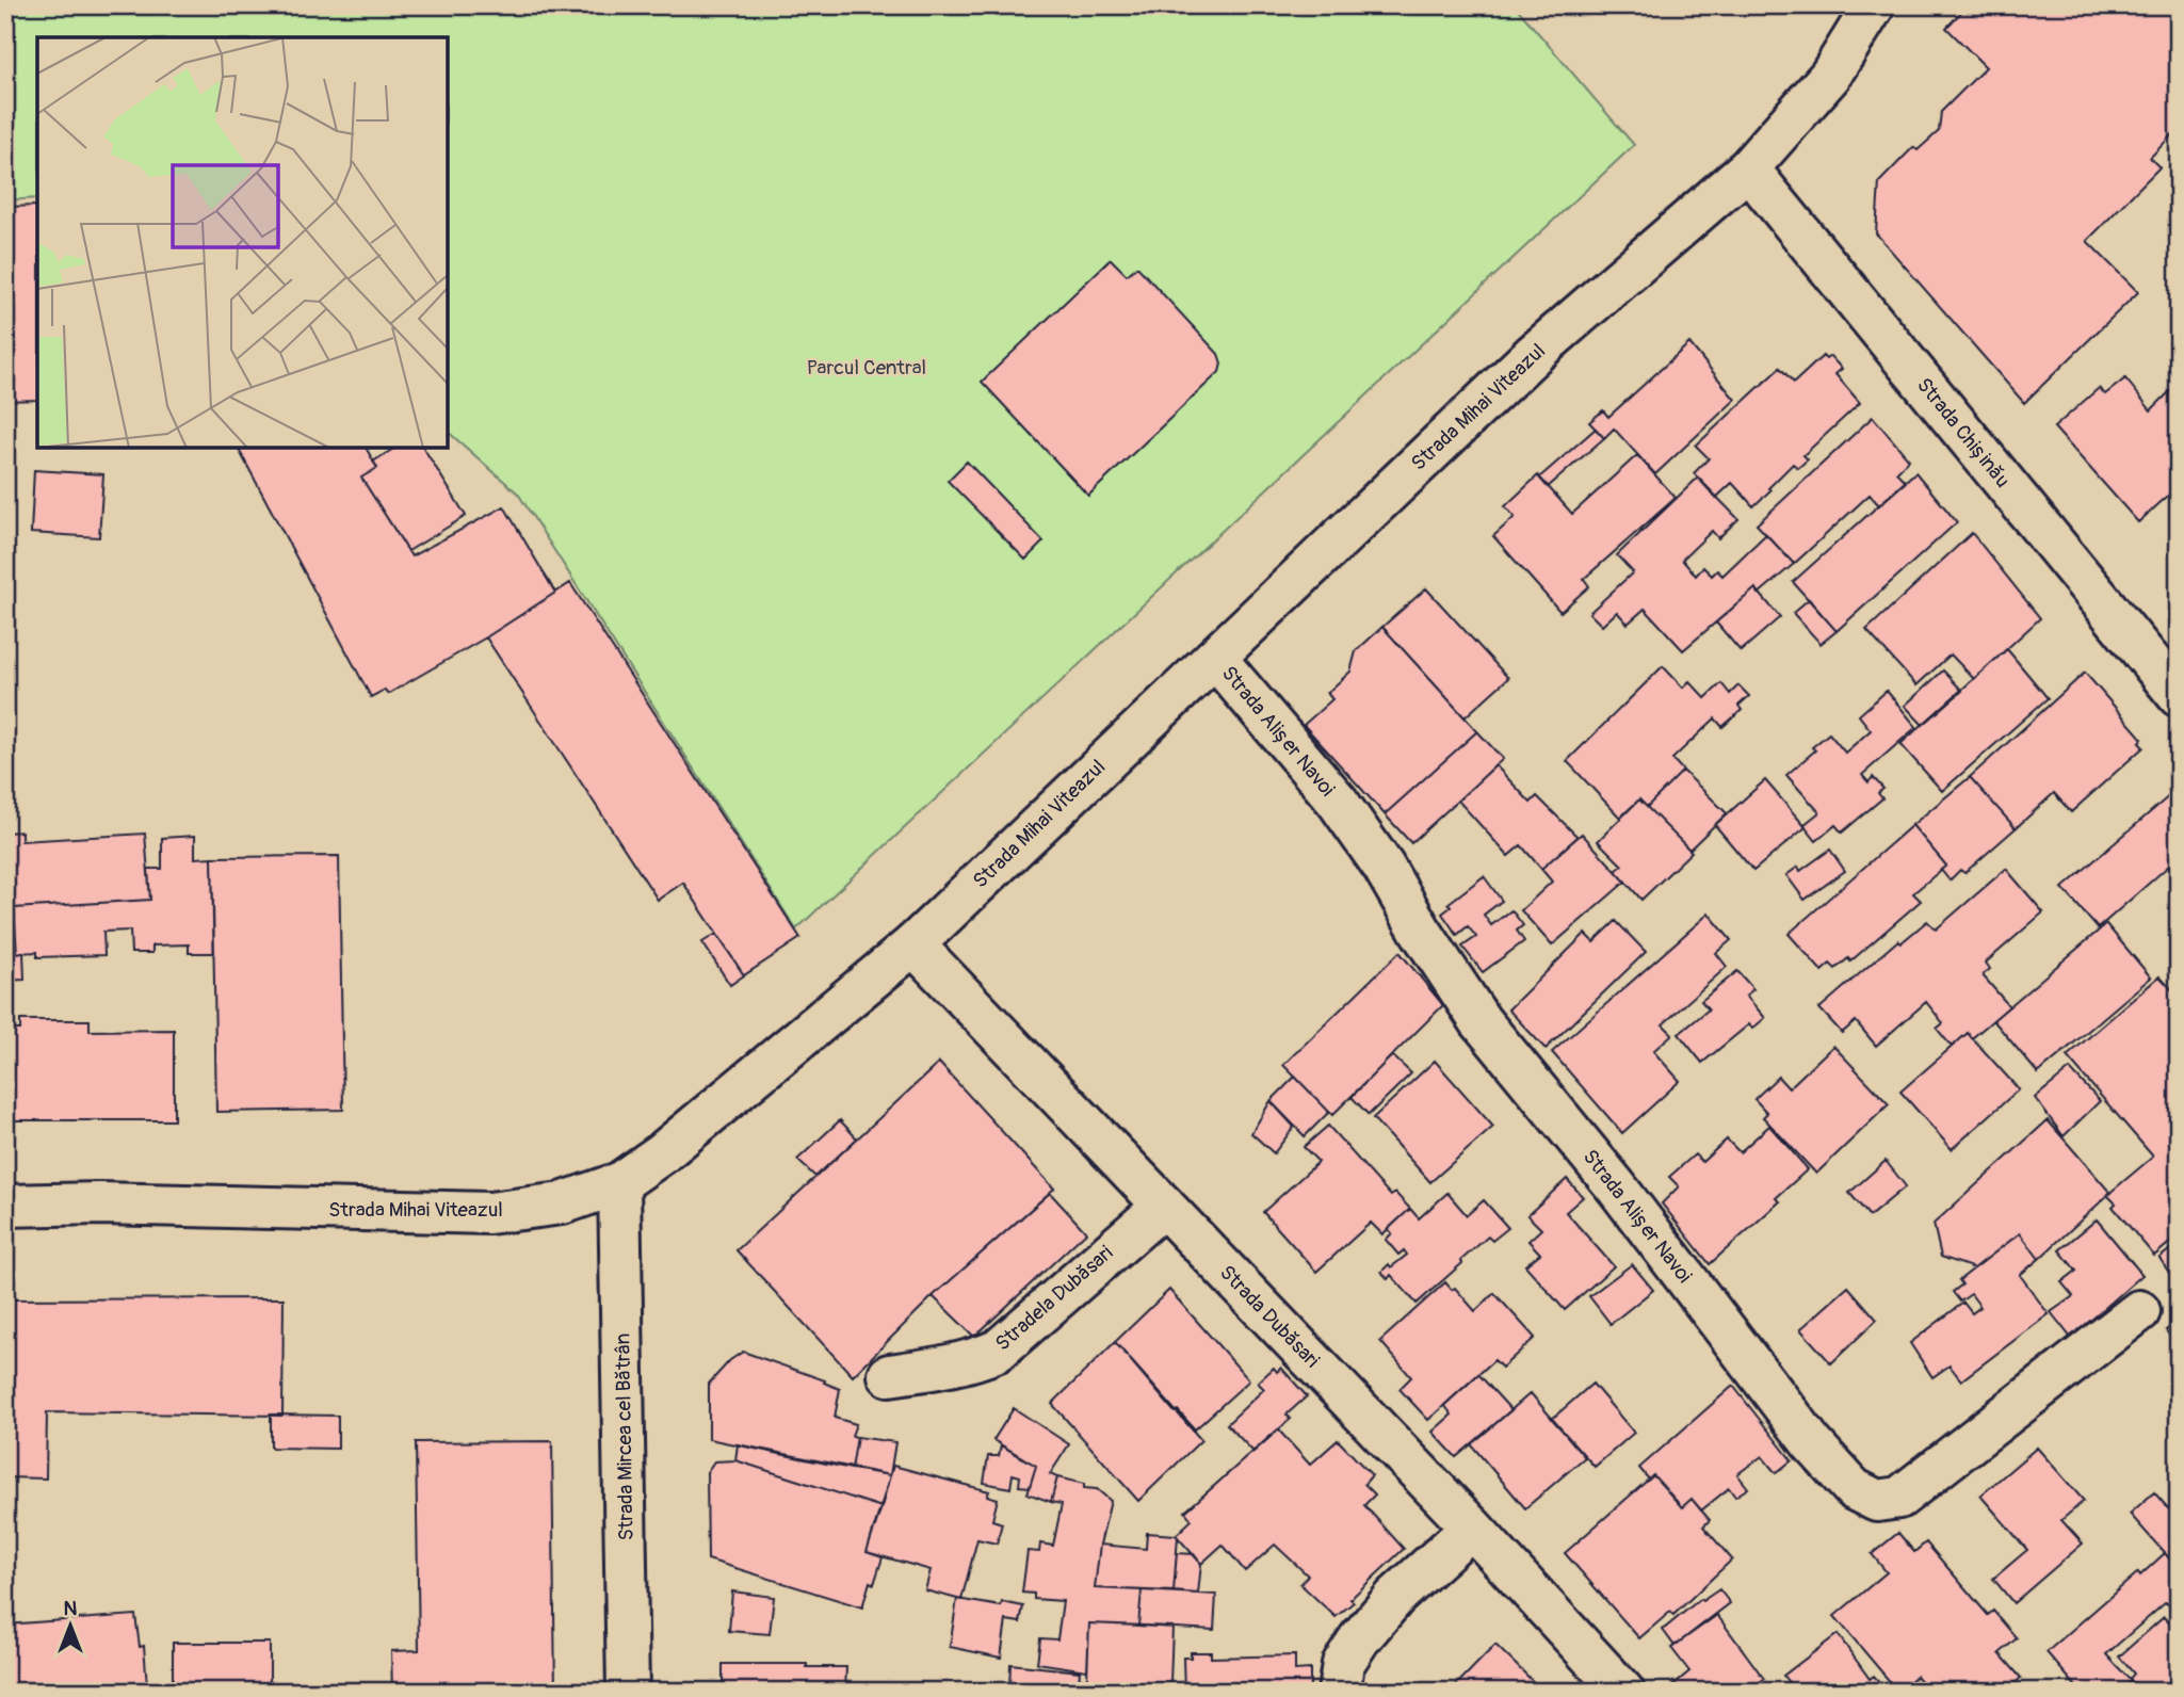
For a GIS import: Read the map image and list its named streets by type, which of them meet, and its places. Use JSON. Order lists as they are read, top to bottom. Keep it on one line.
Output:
{"streets":{"street":["Strada Mihai Viteazul","Strada Chișinău","Strada Alișer Navoi","Stradela Dubăsari","Strada Dubăsari","Strada Mircea cel Bătrân"]},"crossings":[["Strada Mihai Viteazul","Strada Chișinău"],["Strada Mihai Viteazul","Strada Alișer Navoi"],["Strada Mihai Viteazul","Strada Dubăsari"],["Strada Mihai Viteazul","Strada Mircea cel Bătrân"],["Stradela Dubăsari","Strada Dubăsari"]],"parks":["Parcul Central"],"north":"top"}
